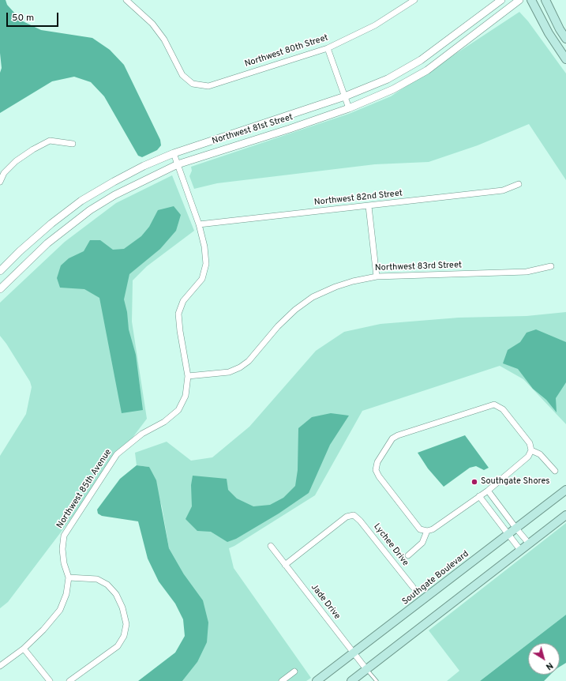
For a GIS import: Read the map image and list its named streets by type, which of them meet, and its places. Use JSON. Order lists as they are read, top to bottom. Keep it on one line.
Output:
{"streets":{"main road":["Southgate Boulevard"],"street":["Northwest 80th Street","Northwest 81st Street","Northwest 82nd Street","Northwest 83rd Street","Northwest 85th Avenue","Lychee Drive","Jade Drive"]},"crossings":[["Northwest 81st Street","Northwest 85th Avenue"],["Northwest 82nd Street","Northwest 85th Avenue"],["Northwest 83rd Street","Northwest 85th Avenue"],["Lychee Drive","Jade Drive"],["Southgate Boulevard","Jade Drive"]],"places":["Southgate Shores"],"scale_bar":"50 m","north":"bottom right"}
